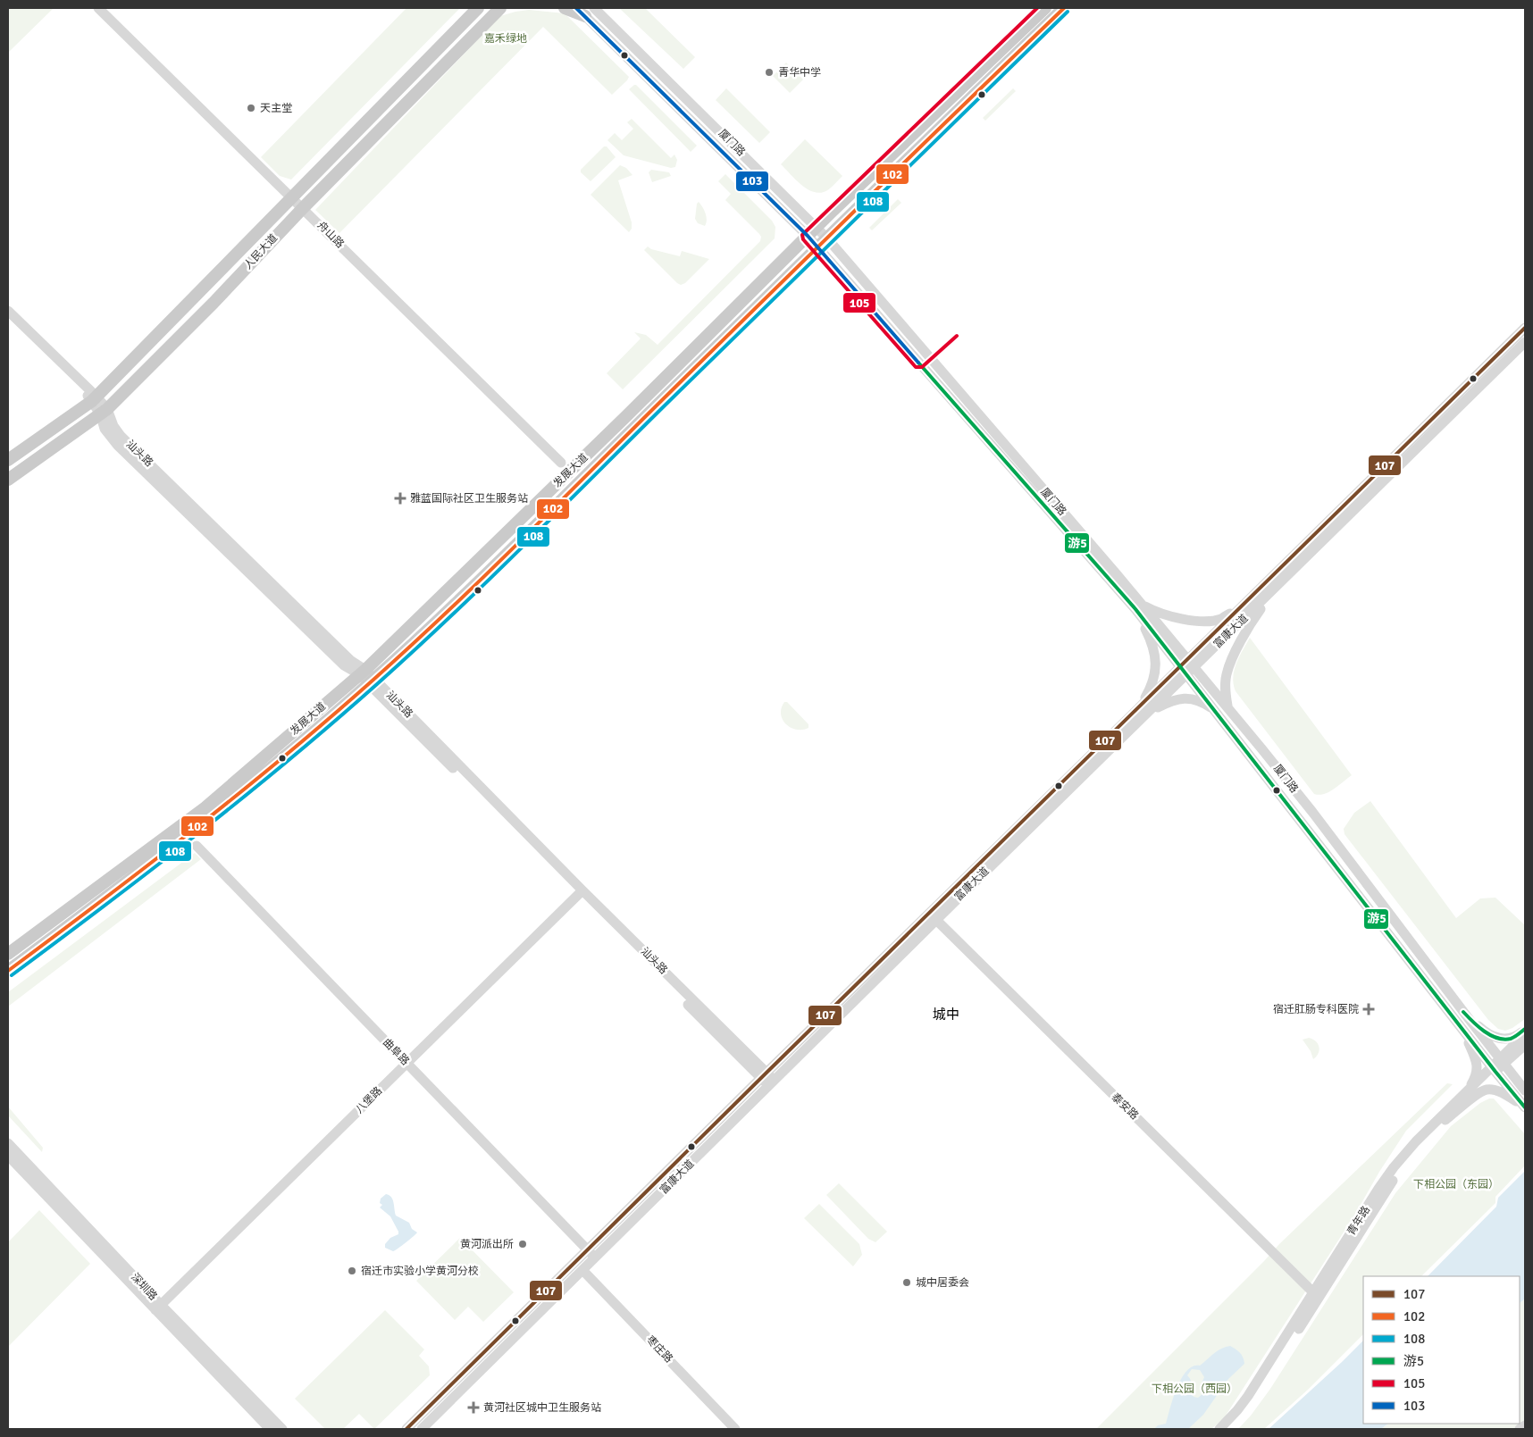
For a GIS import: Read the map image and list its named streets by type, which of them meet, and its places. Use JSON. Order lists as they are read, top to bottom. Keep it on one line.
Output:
{"streets":{"main road":["人民大道","发展大道"],"street":["厦门路","舟山路","汕头路","富康大道","曲阜路","八堡路","泰安路","青年路","深圳路","枣庄路"]},"crossings":[["厦门路","发展大道"],["厦门路","富康大道"],["厦门路","青年路"],["舟山路","人民大道"],["人民大道","汕头路"],["汕头路","发展大道"],["汕头路","富康大道"],["汕头路","八堡路"],["富康大道","曲阜路"],["富康大道","泰安路"],["富康大道","枣庄路"],["曲阜路","八堡路"],["八堡路","深圳路"],["泰安路","青年路"]],"districts":["城中"],"parks":["嘉禾绿地","下相公园（东园）","下相公园（西园）"],"places":{"other":["青华中学","天主堂","黄河派出所","宿迁市实验小学黄河分校","城中居委会"],"health":["雅蓝国际社区卫生服务站","宿迁肛肠专科医院","黄河社区城中卫生服务站"]},"lines":["transit line 102","transit line 105","transit line 103","transit line 108","transit line 107","transit line 游5"],"legend":["107","102","108","游5","105","103"]}
